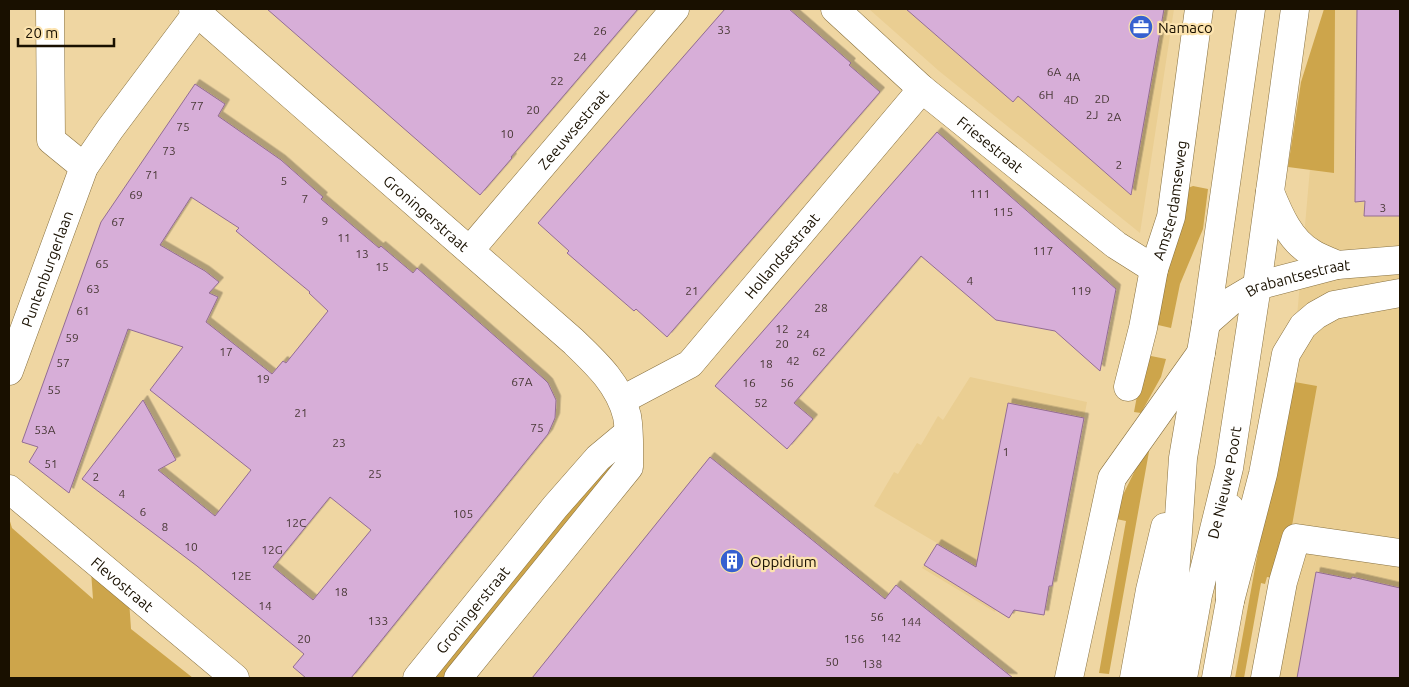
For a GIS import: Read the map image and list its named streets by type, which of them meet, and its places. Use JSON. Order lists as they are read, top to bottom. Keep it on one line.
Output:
{"streets":{"street":["Zeeuwsestraat","Friesestraat","Amsterdamseweg","Groningerstraat","Hollandsestraat","Puntenburgerlaan","Brabantsestraat","De Nieuwe Poort","Flevostraat"]},"crossings":[["Zeeuwsestraat","Groningerstraat"],["Friesestraat","Amsterdamseweg"],["Friesestraat","Hollandsestraat"],["Groningerstraat","Hollandsestraat"],["Groningerstraat","Puntenburgerlaan"],["Brabantsestraat","De Nieuwe Poort"]],"places":{"office":["Namaco"],"building":["Oppidium"]},"house_numbers":["33","26","24","6A","4A","22","6H","2D","4D","77","20","2J","2A","75","10","73","2","71","5","111","69","7","3","115","9","67","11","117","13","65","15","4","63","21","119","28","61","12","24","59","20","17","62","42","57","18","19","67A","16","56","55","52","21","75","53A","23","1","51","25","2","4","6","105","12C","8","10","12G","12E","18","14","56","133","144","142","20","156","50","138"],"scale_bar":"20 m"}
